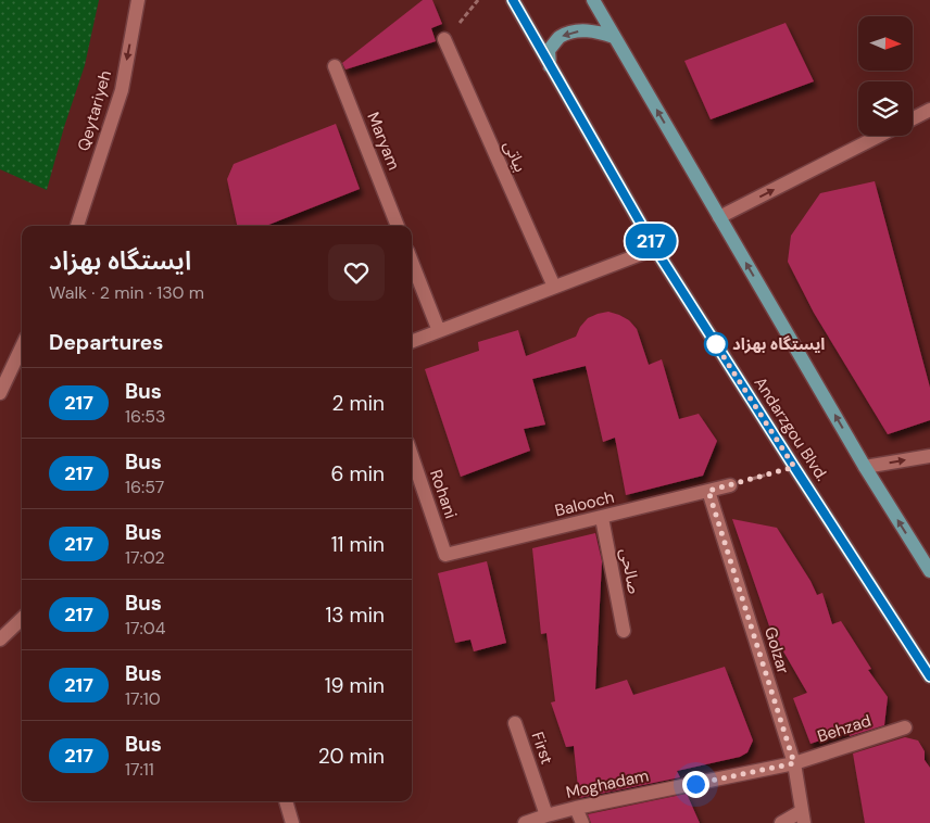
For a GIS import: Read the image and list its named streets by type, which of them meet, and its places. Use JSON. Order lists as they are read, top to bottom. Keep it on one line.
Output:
{"streets":{"main road":["Andarzgou Blvd."],"street":["Qeytariyeh","Maryam","بیاتی","Rohani","Balooch","صالحی","Golzar","‌Behzad","First","Moghadam"]},"crossings":[["Rohani","Balooch"],["Balooch","صالحی"],["Balooch","Golzar"],["Golzar","‌Behzad"],["Golzar","Moghadam"],["‌Behzad","Moghadam"],["First","Moghadam"]],"one_way":["Qeytariyeh"],"places":["ایستگاه بهزاد"],"lines":["bus line 217"],"north":"right","page":{"on_map":"217","heading":[["ایستگاه بهزاد","Walk · 2 min · 130 m"],"Departures"],"list":[{"mark":"217","name":"Bus","note":"16:53","value":"2 min"},{"mark":"217","name":"Bus","note":"16:57","value":"6 min"},{"mark":"217","name":"Bus","note":"17:02","value":"11 min"},{"mark":"217","name":"Bus","note":"17:04","value":"13 min"},{"mark":"217","name":"Bus","note":"17:10","value":"19 min"},{"mark":"217","name":"Bus","note":"17:11","value":"20 min"}]}}
